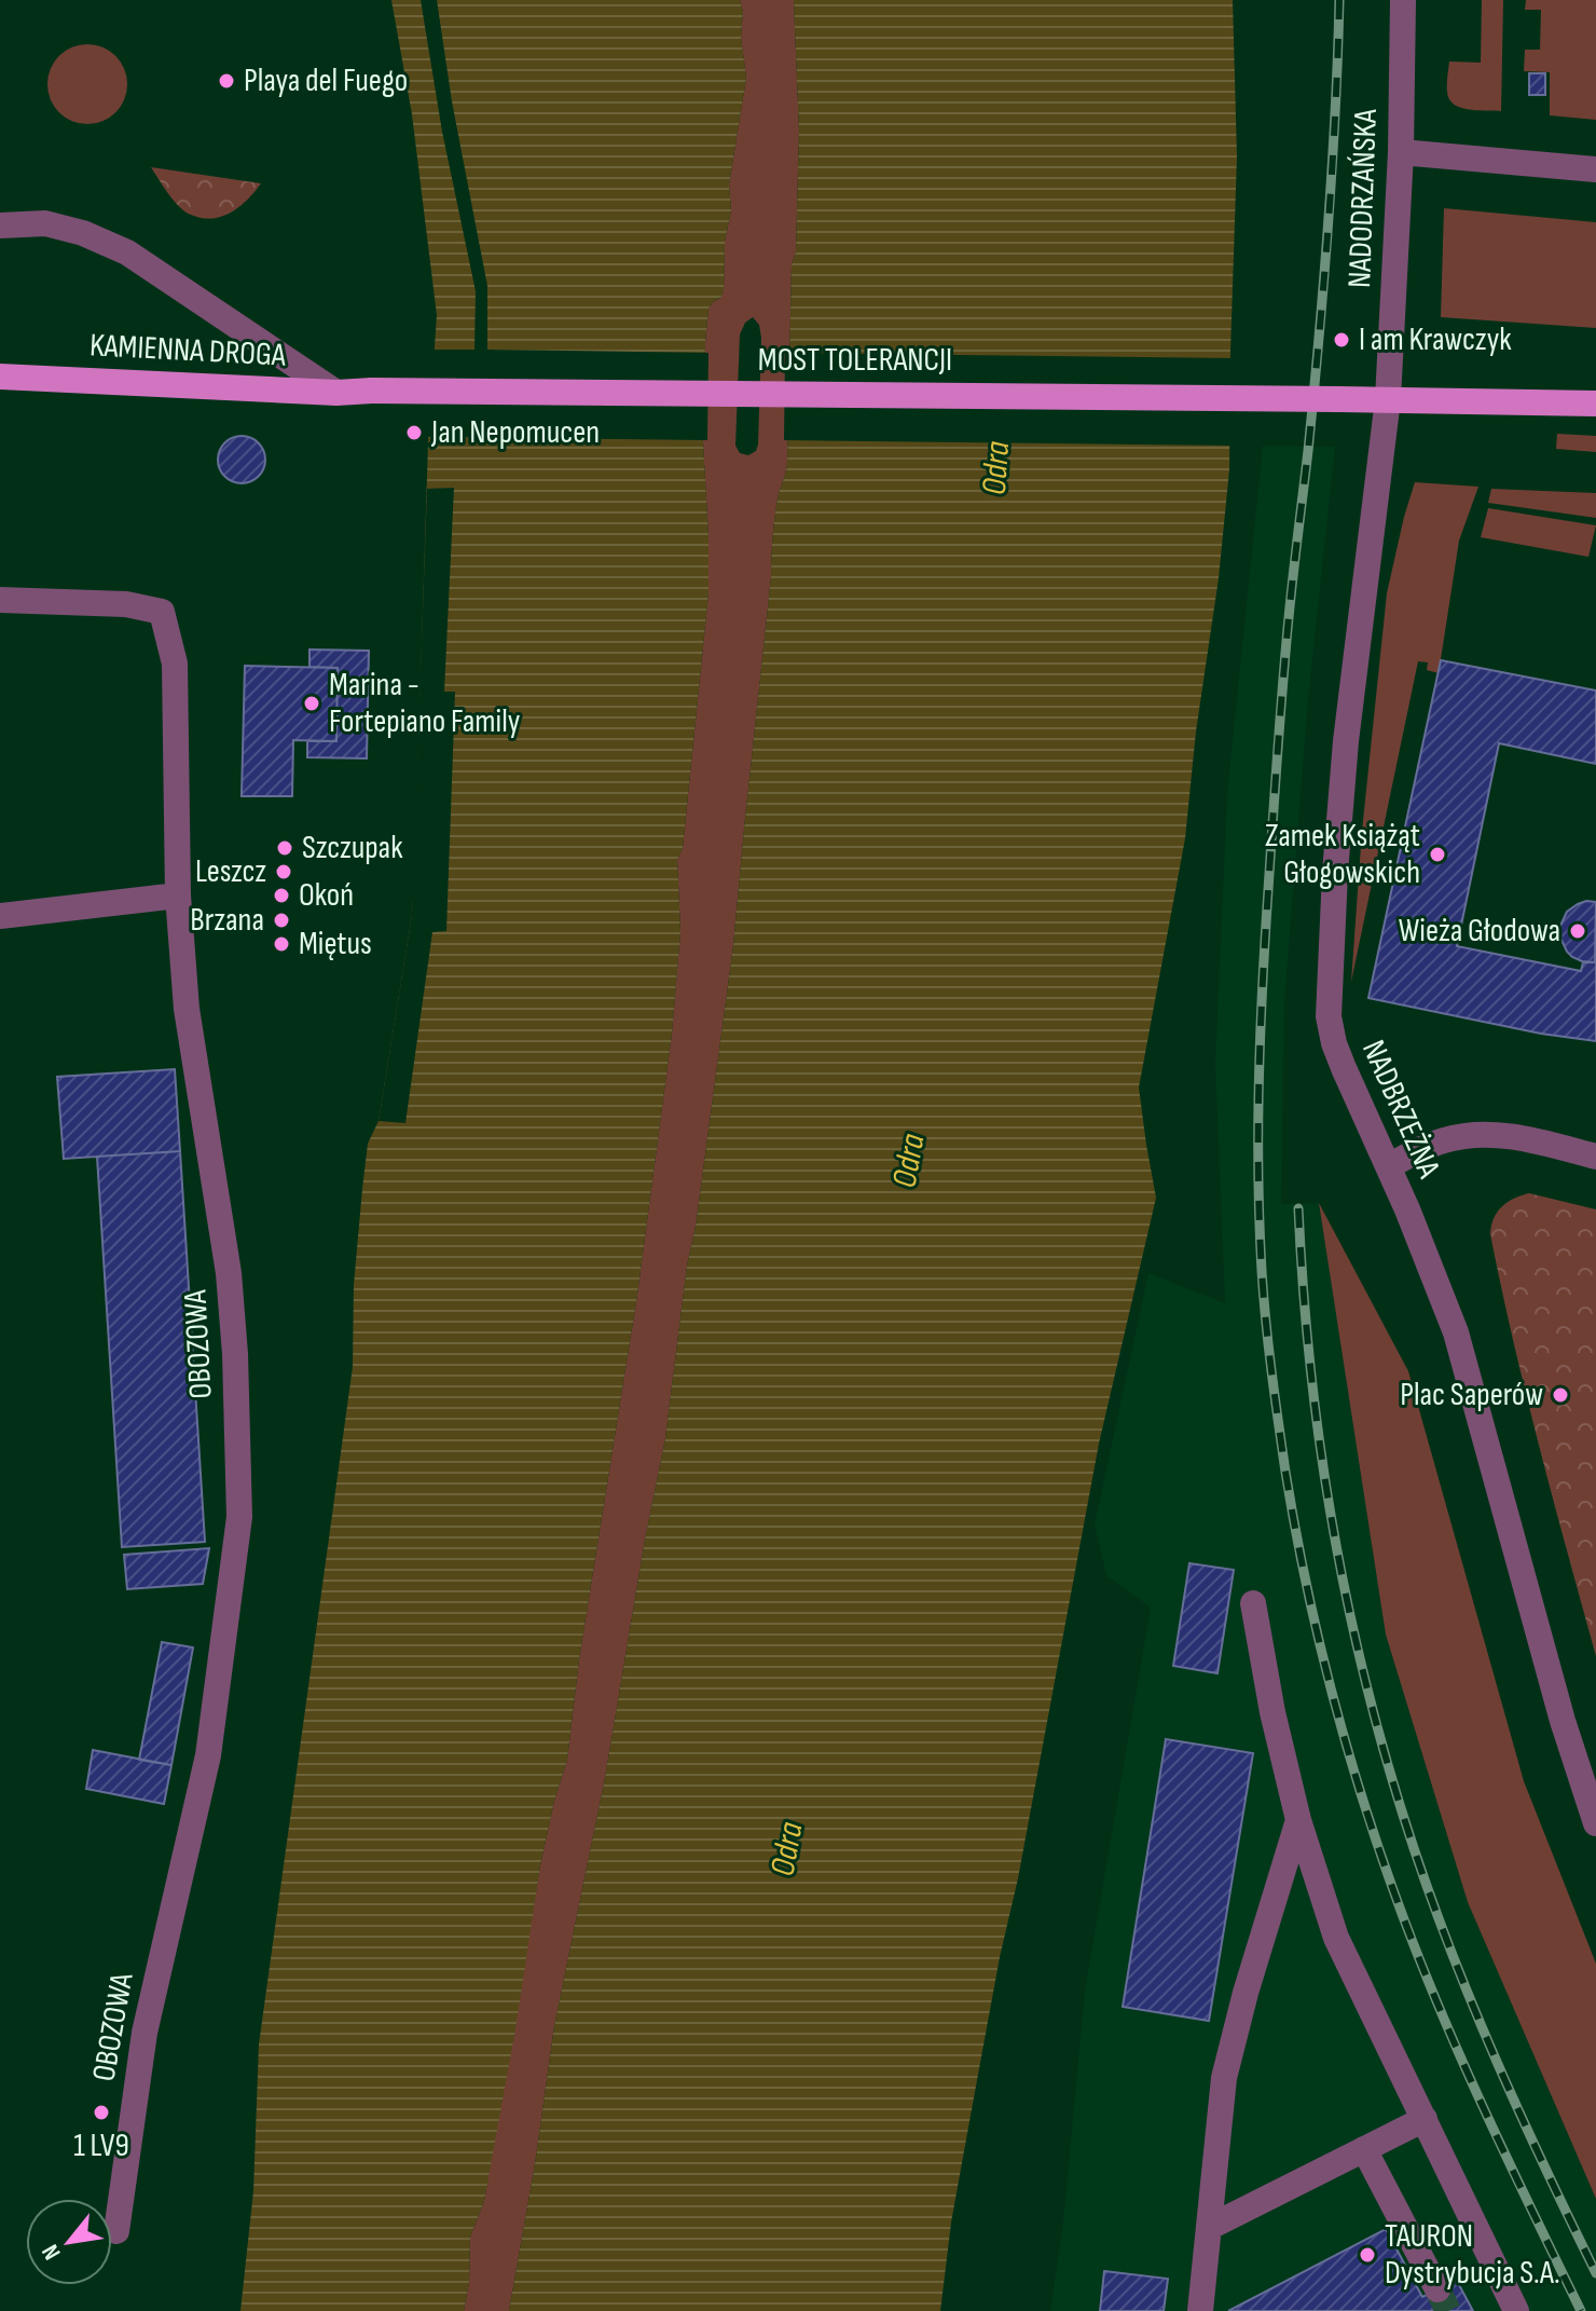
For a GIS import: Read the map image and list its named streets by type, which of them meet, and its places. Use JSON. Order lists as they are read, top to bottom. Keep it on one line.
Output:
{"streets":{"main road":["KAMIENNA DROGA","MOST TOLERANCJI"],"street":["NADODRZAŃSKA","NADBRZEŻNA","OBOZOWA"]},"crossings":[["NADODRZAŃSKA","MOST TOLERANCJI"],["NADODRZAŃSKA","NADBRZEŻNA"],["KAMIENNA DROGA","MOST TOLERANCJI"],["MOST TOLERANCJI","NADBRZEŻNA"]],"water":["Odra"],"places":["Playa del Fuego","I am Krawczyk","Jan Nepomucen","Marina - Fortepiano Family","Szczupak","Zamek Książąt Głogowskich","Leszcz","Okoń","Brzana","Wieża Głodowa","Miętus","Plac Saperów","1 LV9","TAURON Dystrybucja S.A."],"north":"bottom left"}
